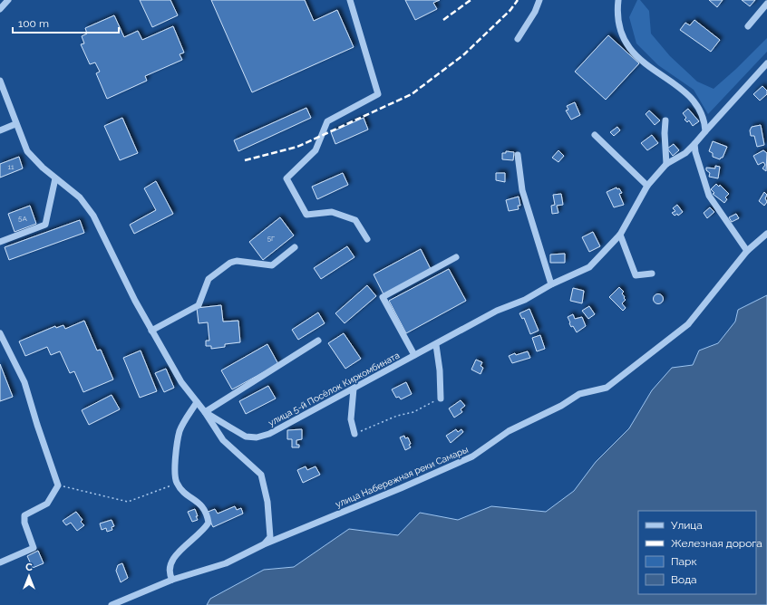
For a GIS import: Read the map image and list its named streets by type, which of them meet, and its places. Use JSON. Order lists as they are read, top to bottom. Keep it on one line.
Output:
{"streets":{"street":["улица 5-й Посёлок Киркомбината","улица Набережная реки Самары"]},"house_numbers":["11","5А","5Г"],"legend":["Улица","Железная дорога","Парк","Вода"],"scale_bar":"100 m","north":"top"}
